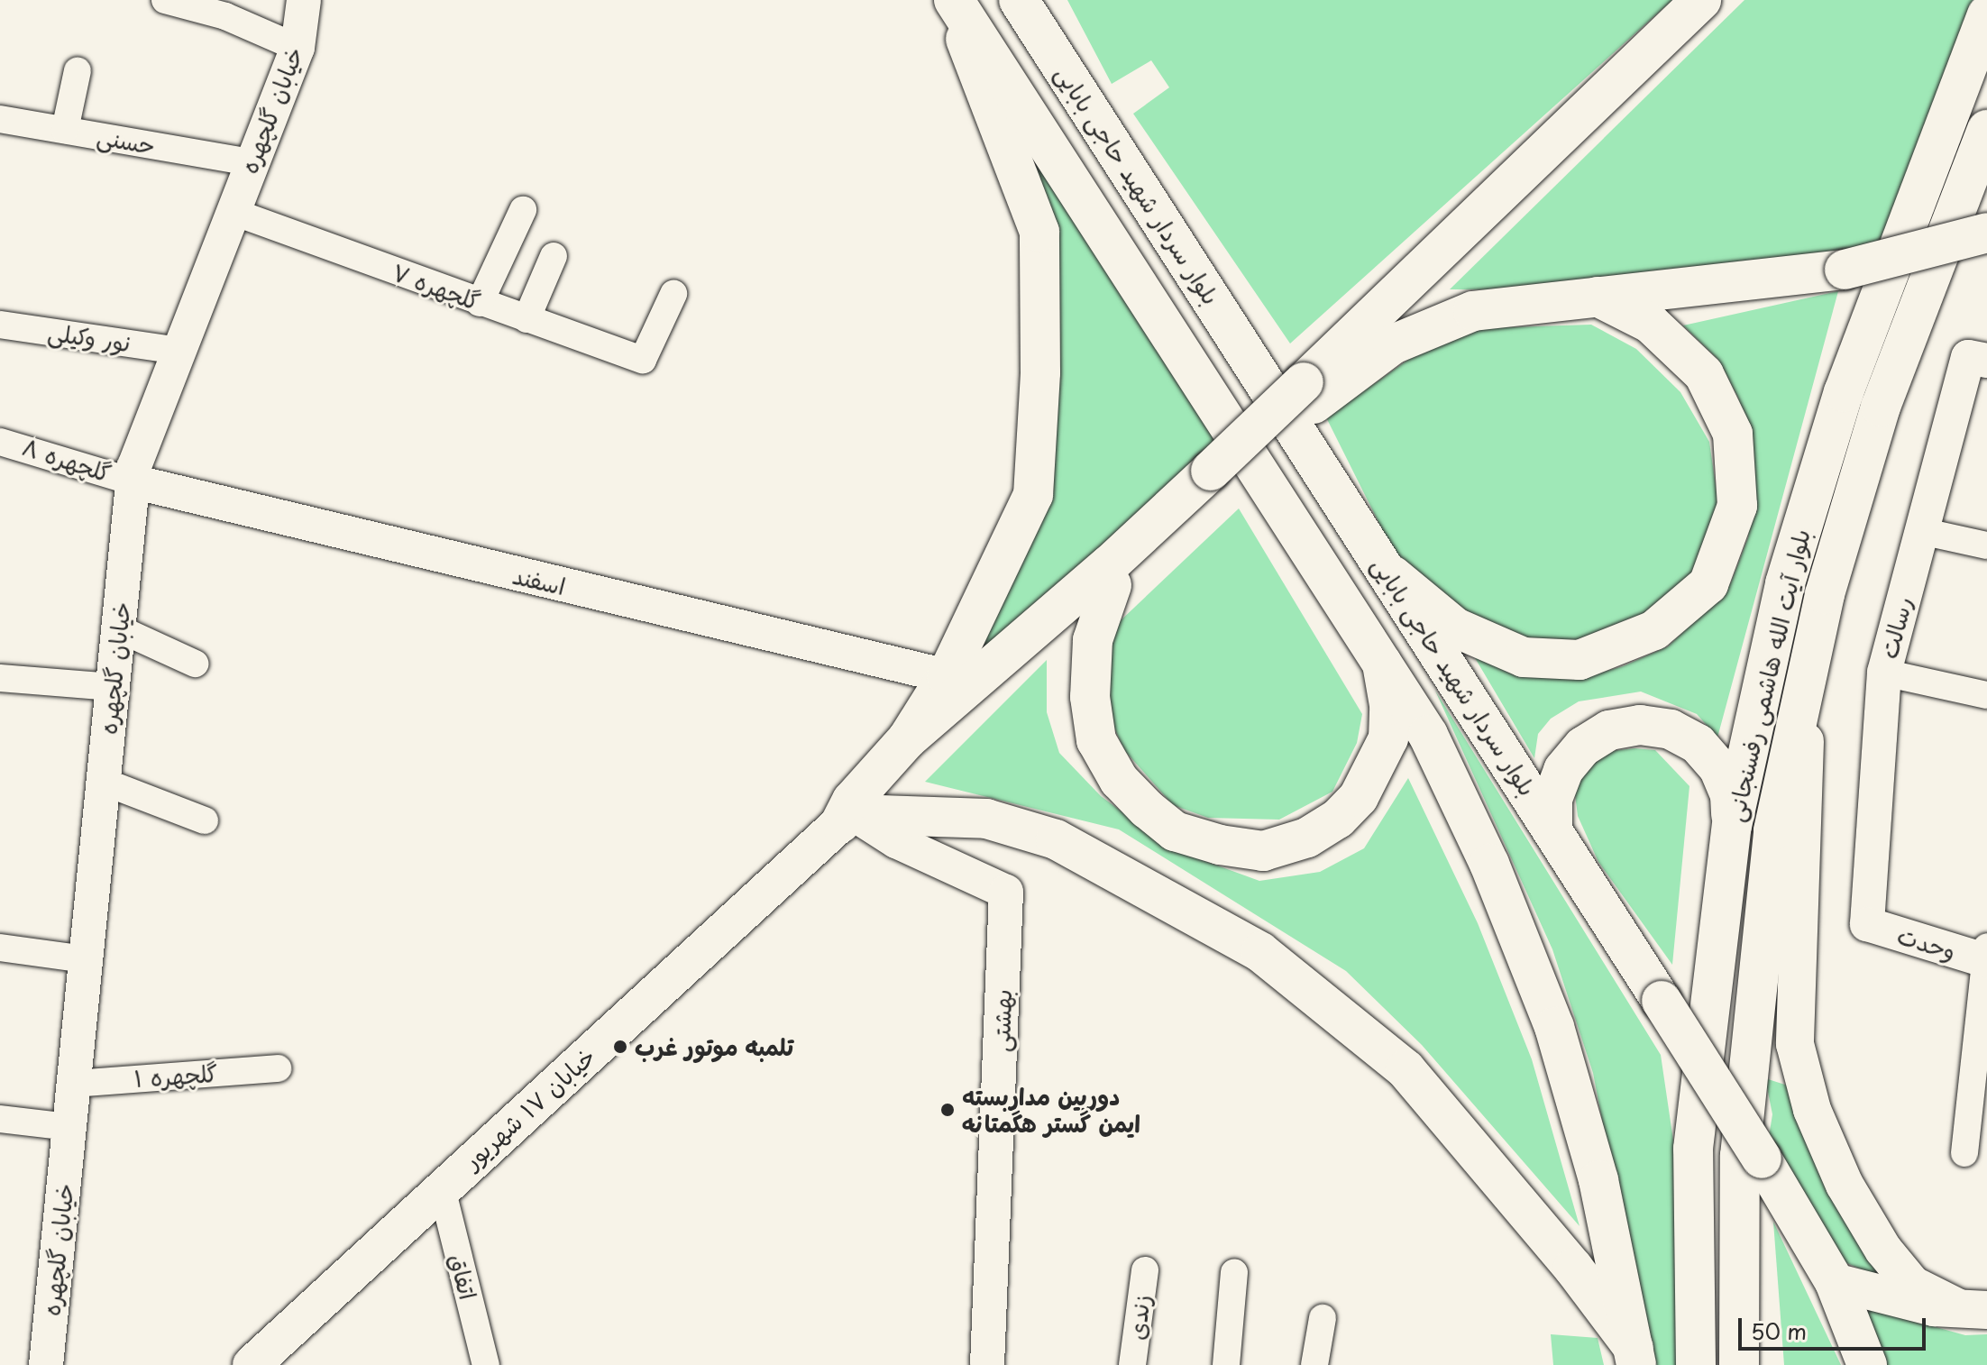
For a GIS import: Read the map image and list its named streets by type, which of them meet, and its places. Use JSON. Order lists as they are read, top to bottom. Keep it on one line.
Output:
{"streets":{"main road":["بلوار سردار شهید حاجی بابایی","بلوار آیت الله هاشمی رفسنجانی","خیابان ۱۷ شهریور"],"street":["خیابان گلچهره","حسنی","گلچهره ۷","نور وکیلی","گلچهره ۸","اسفند","رسالت","وحدت","بهشتی","گلچهره ۱","اتفاق","زندی"]},"crossings":[["خیابان گلچهره","حسنی"],["خیابان گلچهره","گلچهره ۷"],["خیابان گلچهره","نور وکیلی"],["خیابان گلچهره","گلچهره ۸"],["خیابان گلچهره","اسفند"],["خیابان گلچهره","گلچهره ۱"],["گلچهره ۸","اسفند"],["رسالت","وحدت"],["بهشتی","خیابان ۱۷ شهریور"],["خیابان ۱۷ شهریور","اتفاق"]],"places":["تلمبه موتور غرب","دوربین مداربسته ایمن گستر هگمتانه"],"scale_bar":"50 m"}
